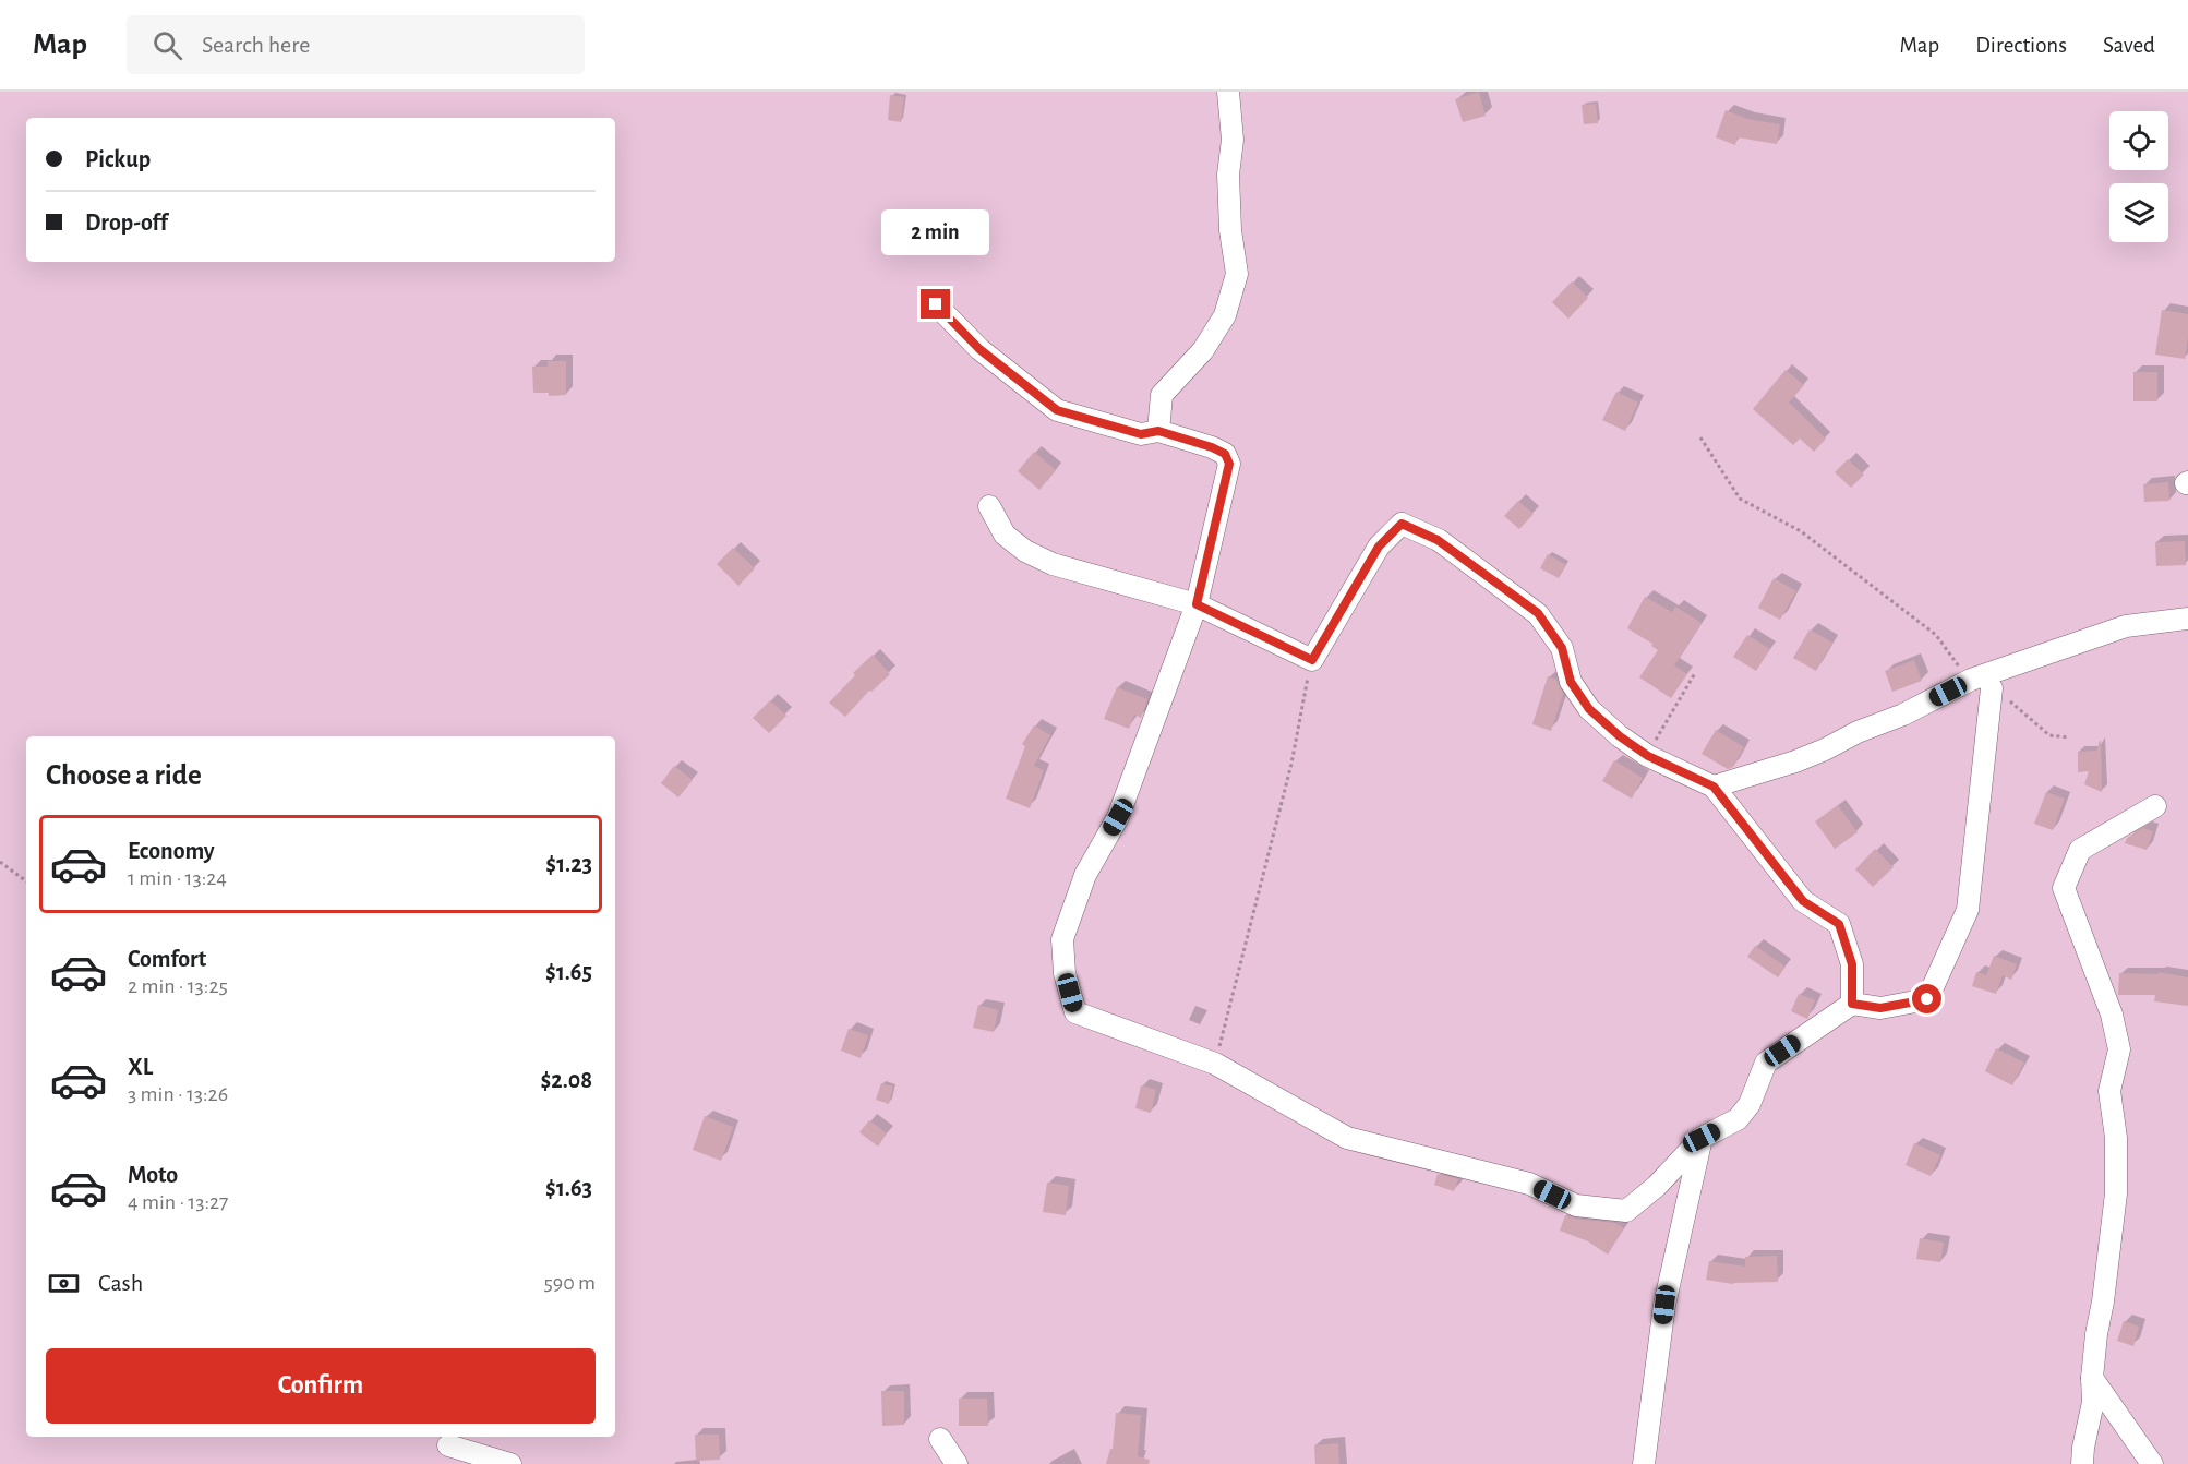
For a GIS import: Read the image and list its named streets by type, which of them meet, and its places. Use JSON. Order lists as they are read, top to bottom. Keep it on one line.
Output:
{"page":{"header":"Map","search":"Search here","nav":["Map","Directions","Saved"],"banner":["Pickup","Drop-off"],"bubble":"2 min","heading":"Choose a ride","list":[{"name":"Economy","note":"1 min · 13:24","value":"$1.23"},{"name":"Comfort","note":"2 min · 13:25","value":"$1.65"},{"name":"XL","note":"3 min · 13:26","value":"$2.08"},{"name":"Moto","note":"4 min · 13:27","value":"$1.63"}],"pay":["Cash","590 m"],"buttons":"Confirm"}}
